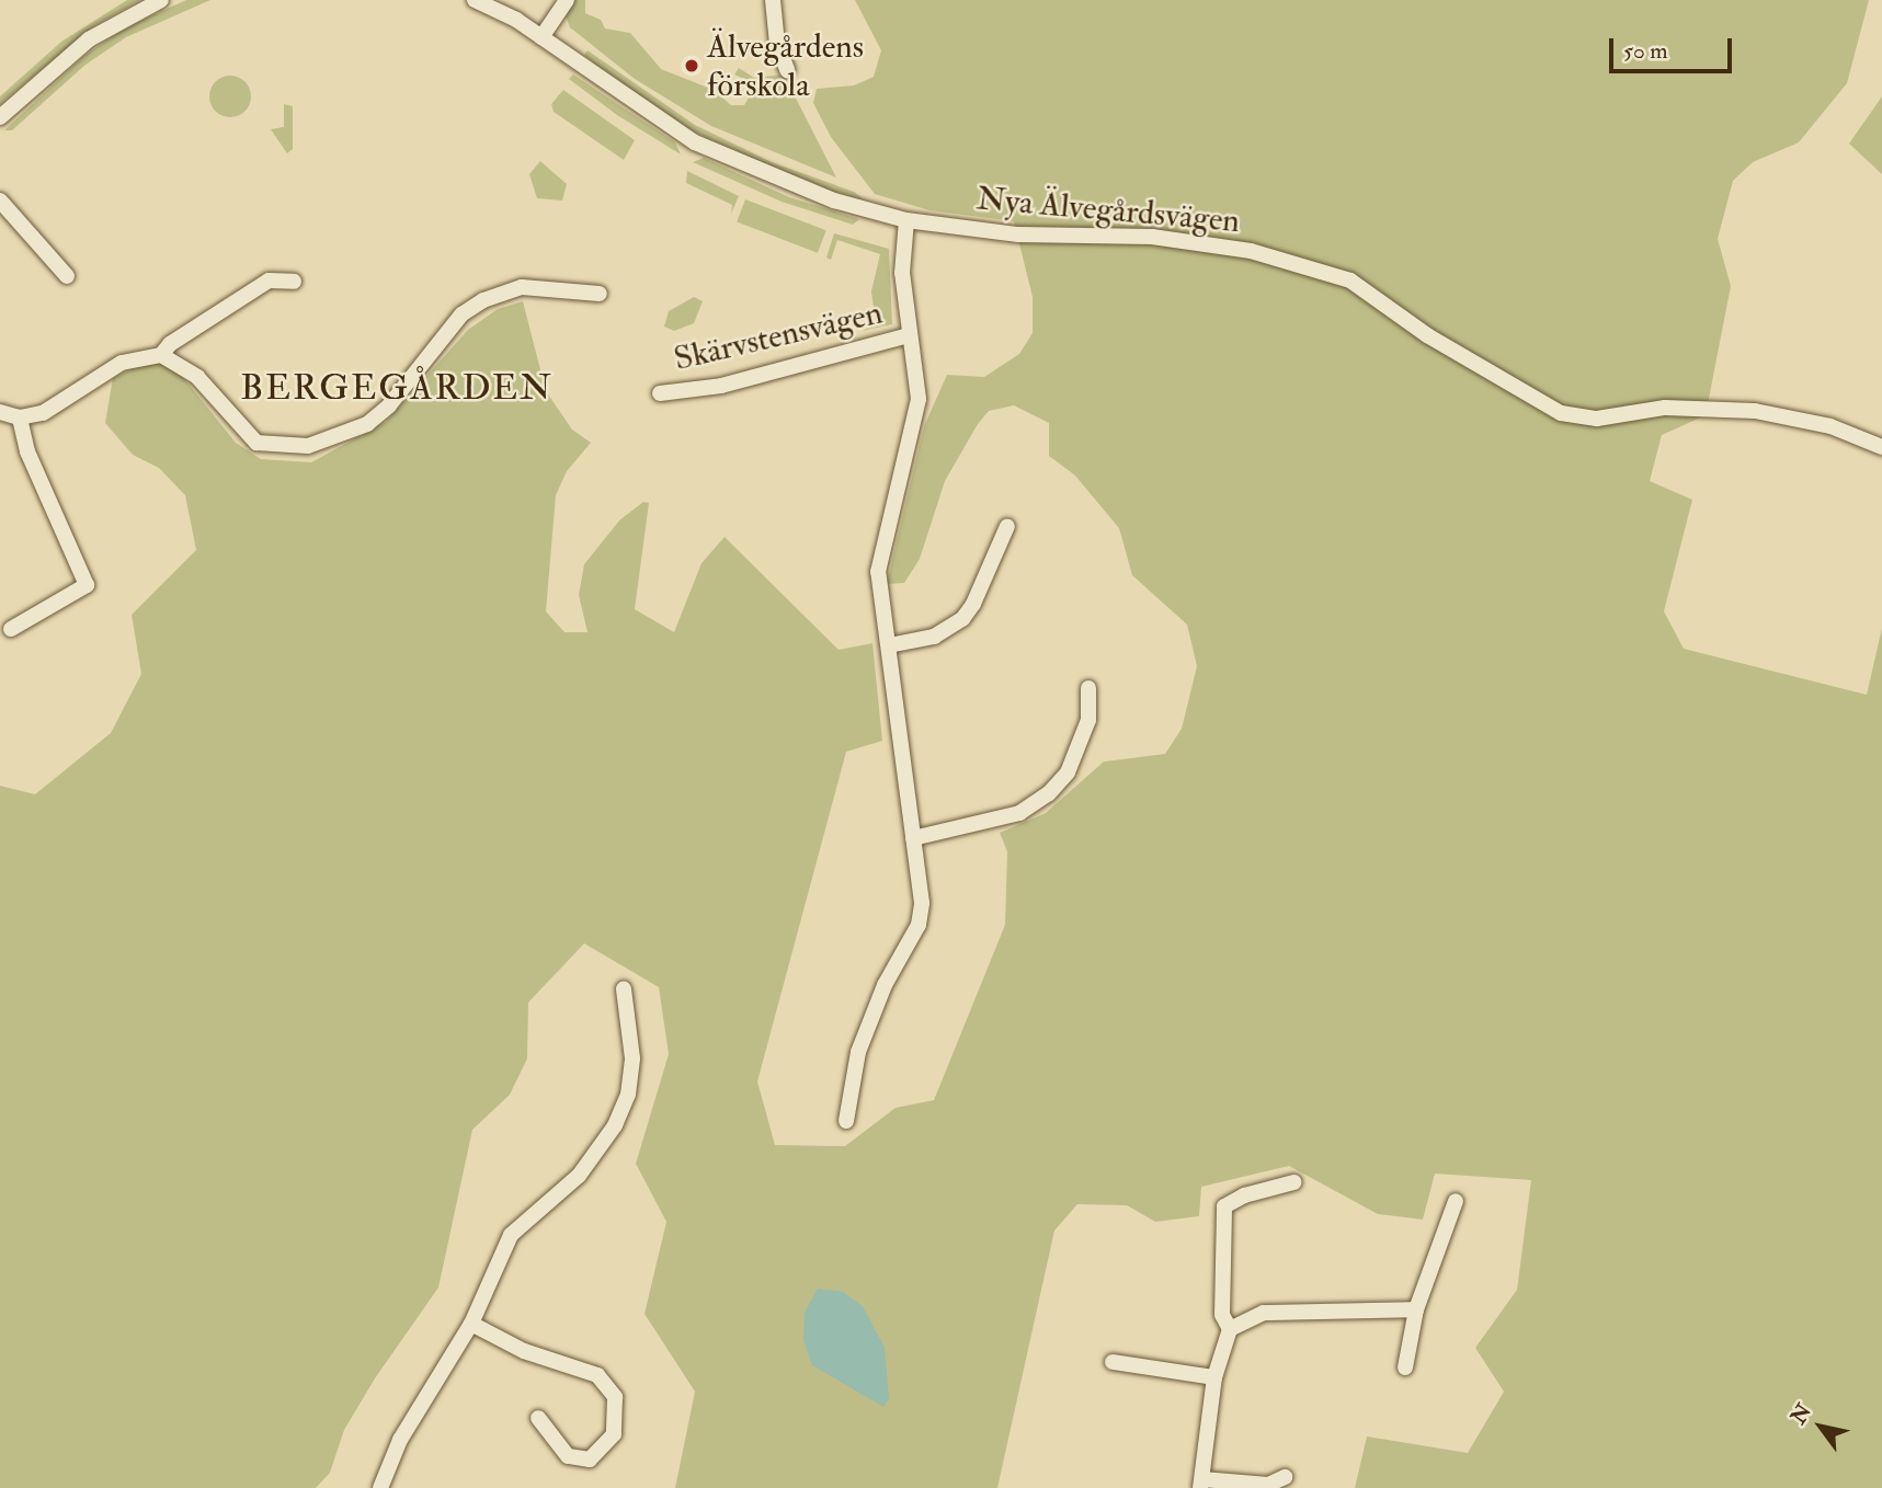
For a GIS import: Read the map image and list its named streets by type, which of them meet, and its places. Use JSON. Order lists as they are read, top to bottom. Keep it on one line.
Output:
{"streets":{"street":["Nya Älvegårdsvägen","Skärvstensvägen"]},"crossings":[["Nya Älvegårdsvägen","Skärvstensvägen"]],"districts":["BERGEGÅRDEN"],"places":["Älvegårdens förskola"],"scale_bar":"50 m","north":"top left"}
